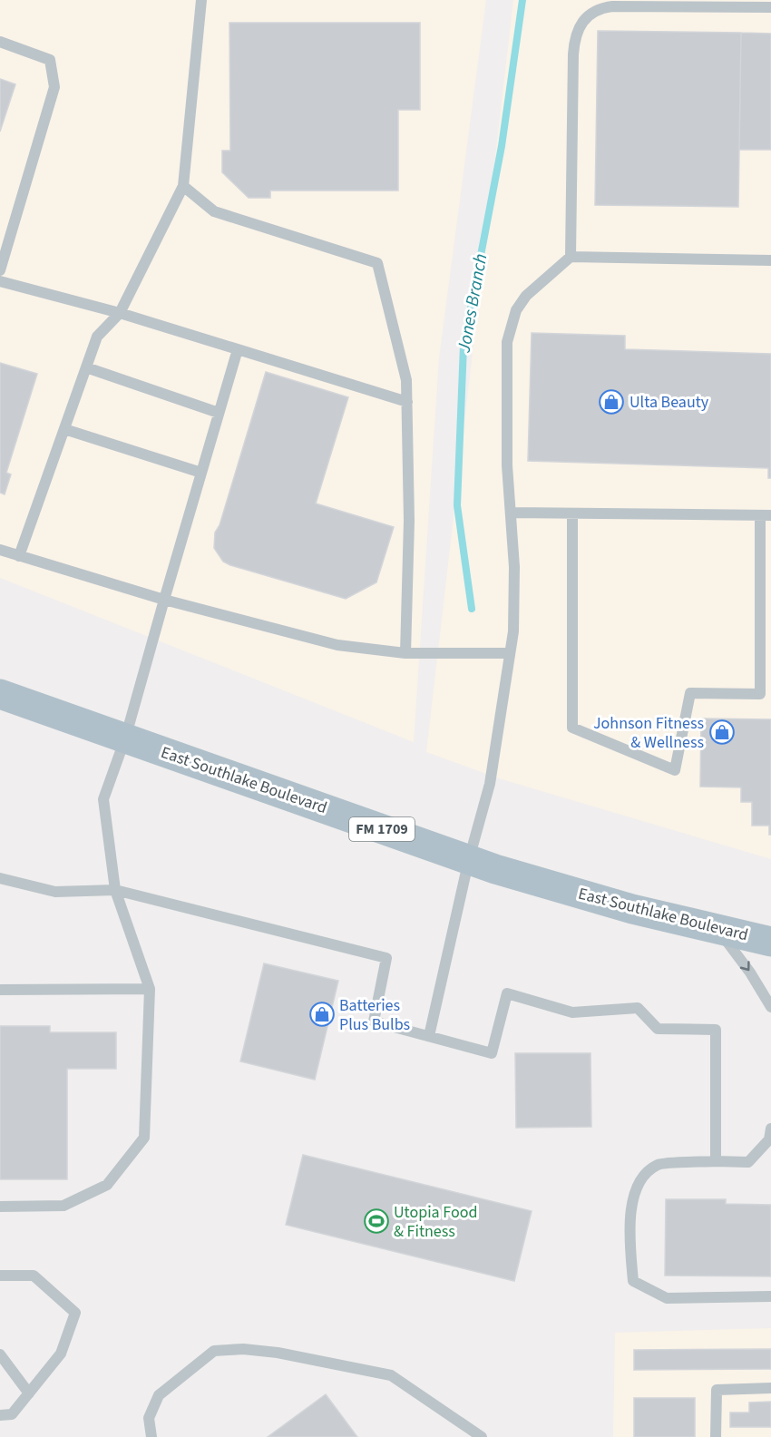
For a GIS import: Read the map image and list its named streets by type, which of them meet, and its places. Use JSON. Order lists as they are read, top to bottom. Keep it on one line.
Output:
{"streets":{"main road":["East Southlake Boulevard","FM 1709"]},"water":["Jones Branch"],"places":{"shop":["Ulta Beauty","Johnson Fitness & Wellness","Batteries Plus Bulbs"],"sports":["Utopia Food & Fitness"]}}
